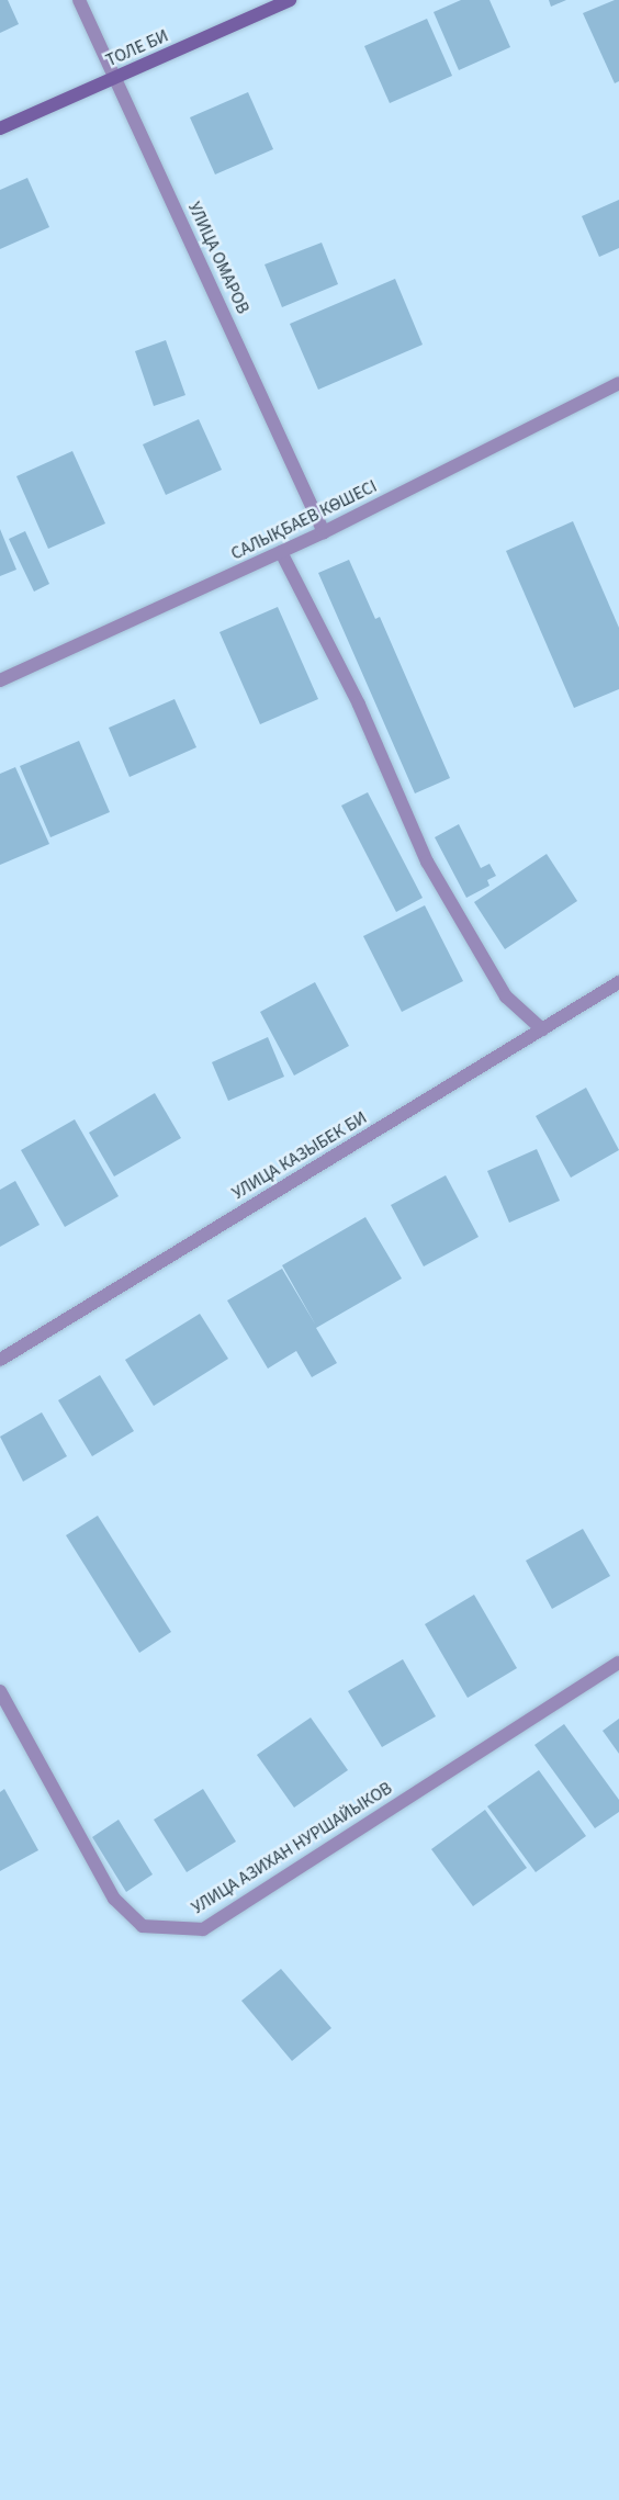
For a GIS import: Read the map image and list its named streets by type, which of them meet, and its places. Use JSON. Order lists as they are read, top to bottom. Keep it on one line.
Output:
{"streets":{"main road":["ТОЛЕ БИ"],"street":["УЛИЦА ОМАРОВ","САЛЫҚБАЕВ КӨШЕСІ","УЛИЦА КАЗЫБЕК БИ","УЛИЦА АЗИХАН НУРШАЙЫКОВ"]},"crossings":[["ТОЛЕ БИ","УЛИЦА ОМАРОВ"],["УЛИЦА ОМАРОВ","САЛЫҚБАЕВ КӨШЕСІ"]]}
